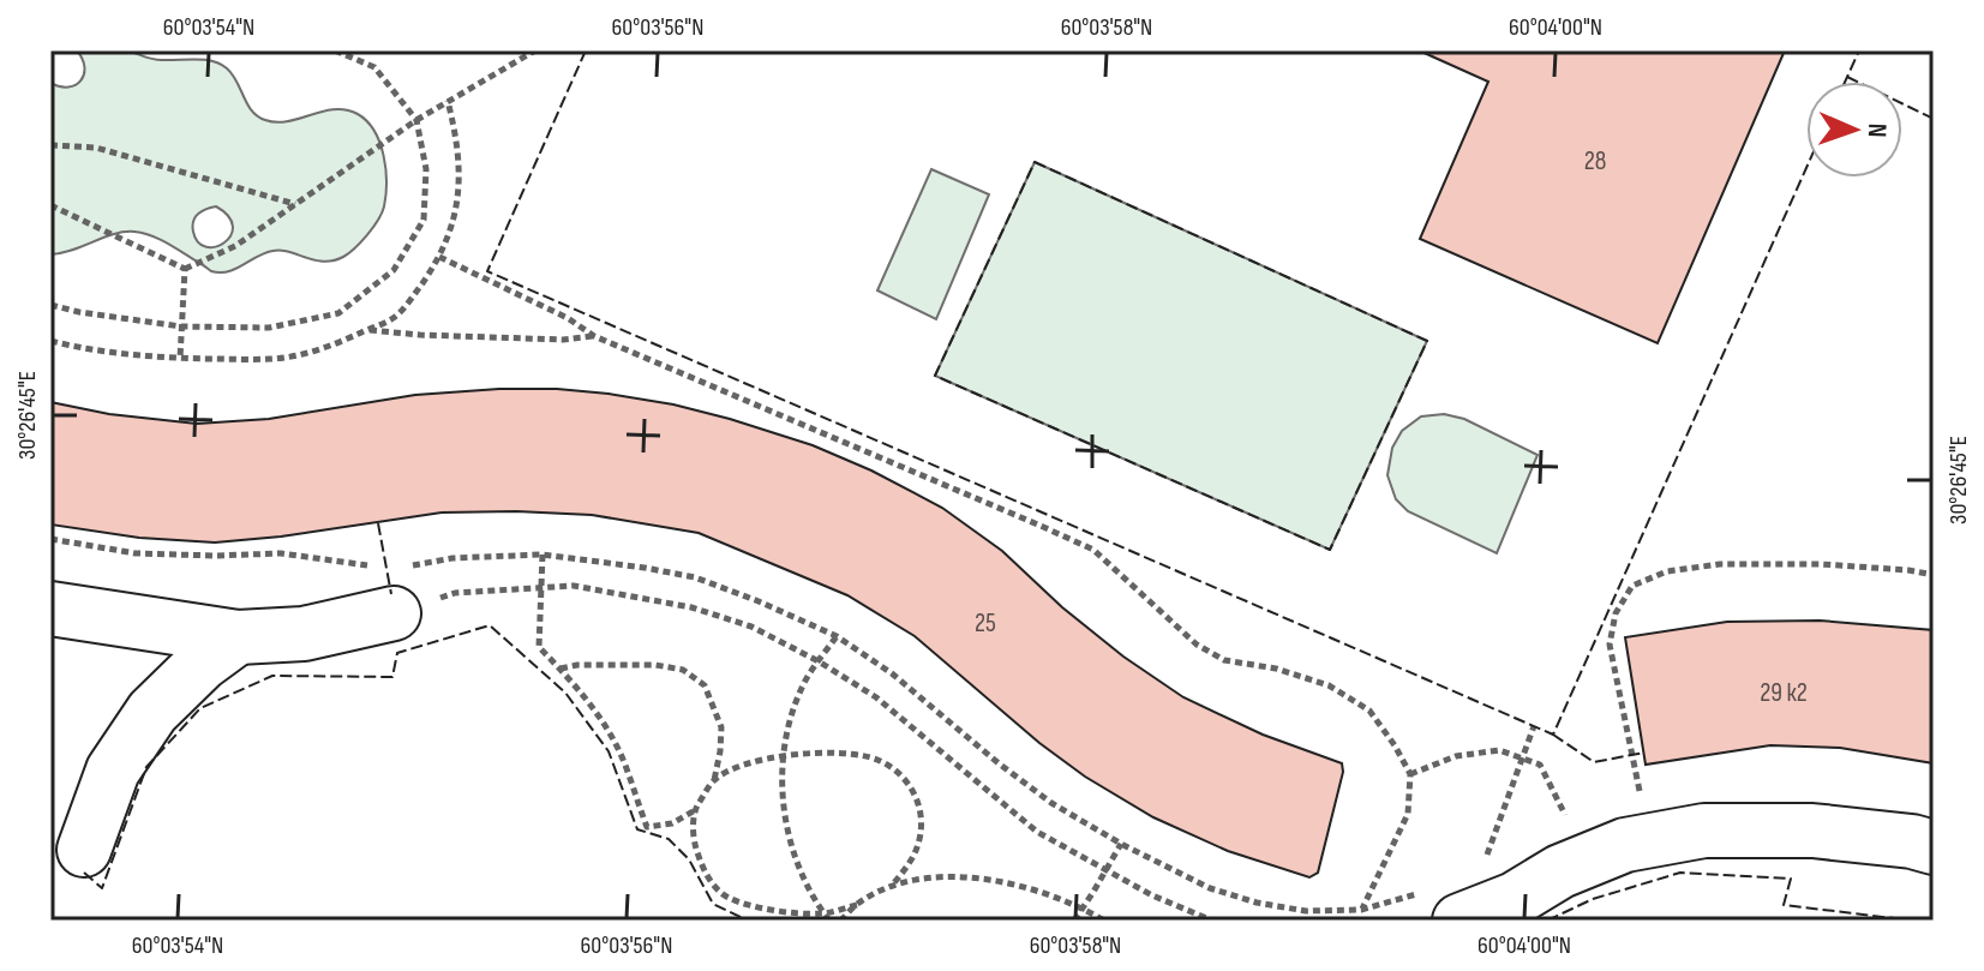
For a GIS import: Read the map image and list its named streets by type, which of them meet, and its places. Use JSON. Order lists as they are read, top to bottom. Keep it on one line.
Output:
{"house_numbers":["28","25","29 к2"],"north":"right","coordinates":["60°03'54\"N","60°03'56\"N","60°03'58\"N","60°04'00\"N","30°26'45\"E"]}
